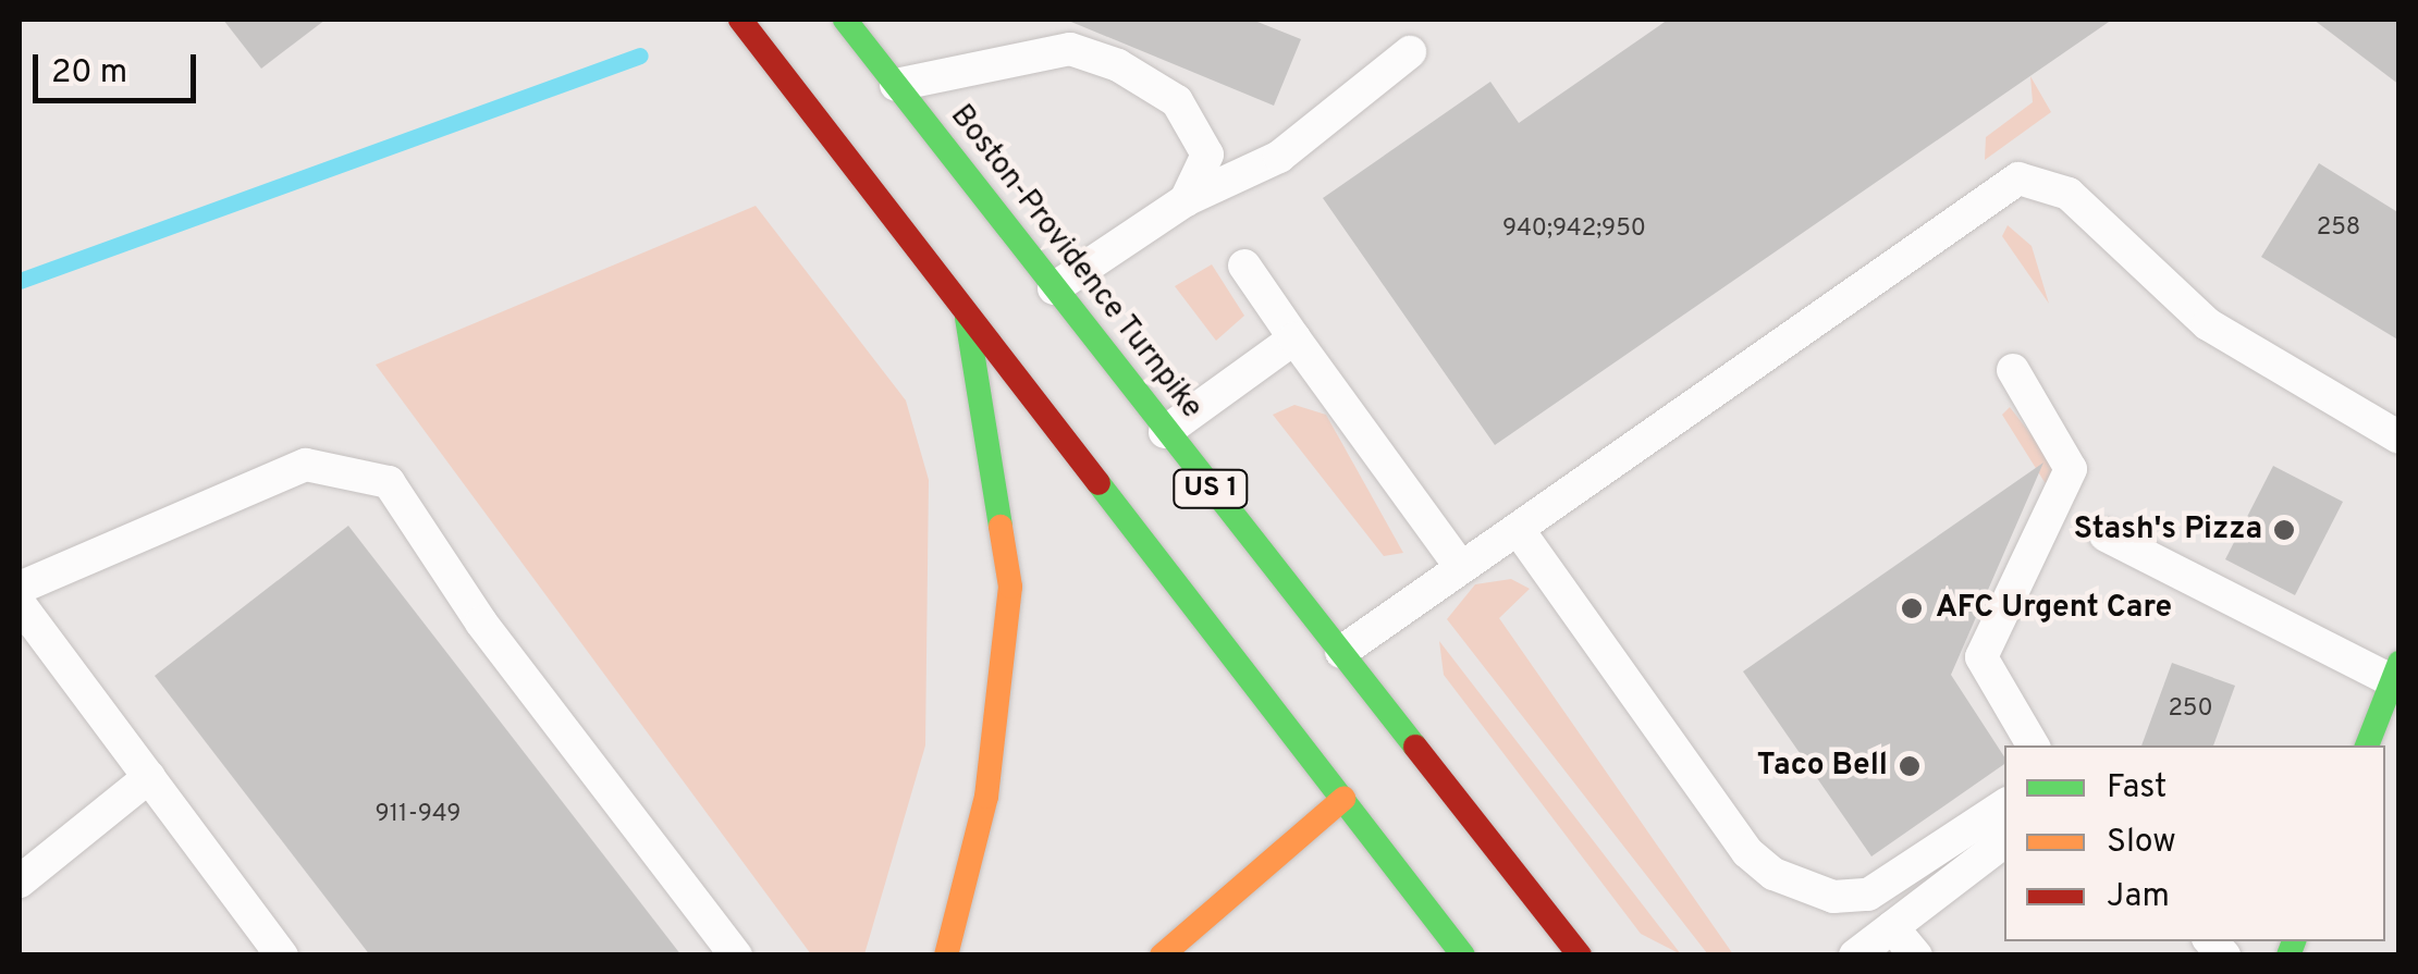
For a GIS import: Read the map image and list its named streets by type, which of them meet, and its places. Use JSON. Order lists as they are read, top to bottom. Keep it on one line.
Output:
{"streets":{"main road":["Boston-Providence Turnpike","US 1"]},"places":["Stash's Pizza","AFC Urgent Care","Taco Bell"],"house_numbers":["258","940;942;950","250","911-949"],"legend":["Fast","Slow","Jam"],"scale_bar":"20 m"}
